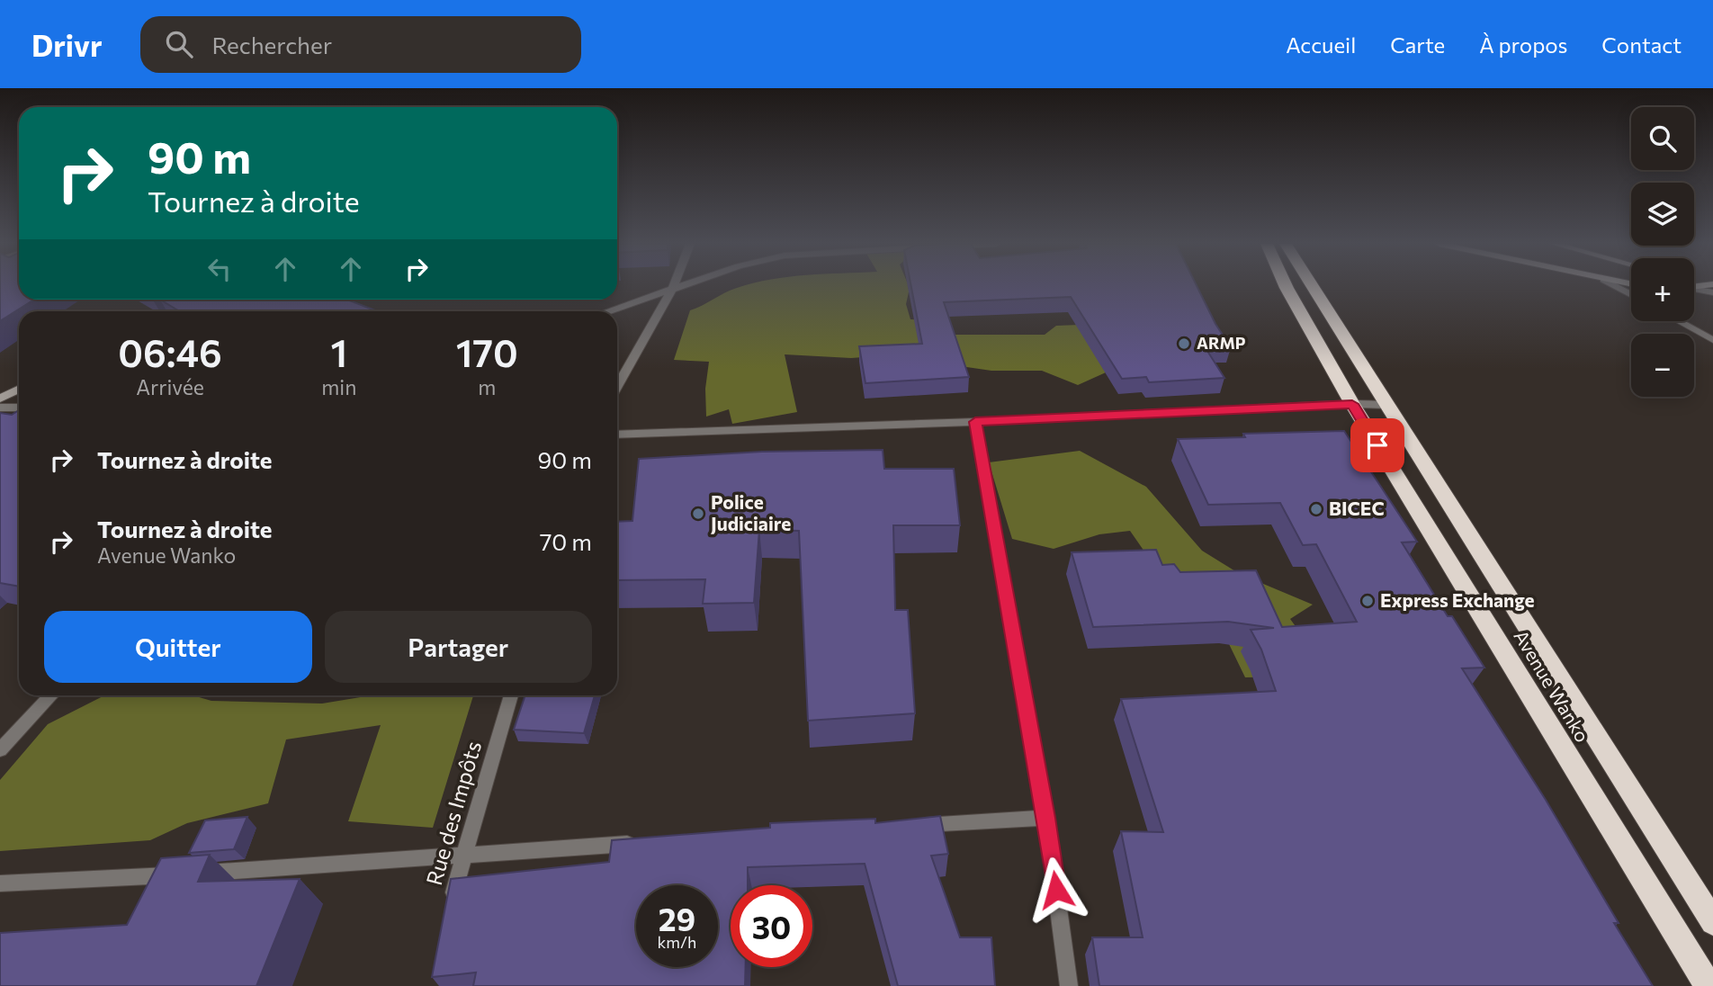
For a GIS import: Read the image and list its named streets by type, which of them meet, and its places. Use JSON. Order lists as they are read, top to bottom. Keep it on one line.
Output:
{"streets":{"highway":["Avenue Wanko"],"street":["Rue des Impôts"]},"places":["ARMP","BICEC","Police Judiciaire","Express Exchange"],"page":{"header":"Drivr","search":"Rechercher","nav":["Accueil","Carte","À propos","Contact"],"map_buttons":["+","−"],"turn":["90 m","Tournez à droite"],"eta":["06:46","Arrivée","1","min","170","m"],"list":[{"name":"Tournez à droite","value":"90 m"},{"name":"Tournez à droite","note":"Avenue Wanko","value":"70 m"}],"buttons":["Quitter","Partager"],"speed":"29 km/h","limit":"30"}}
